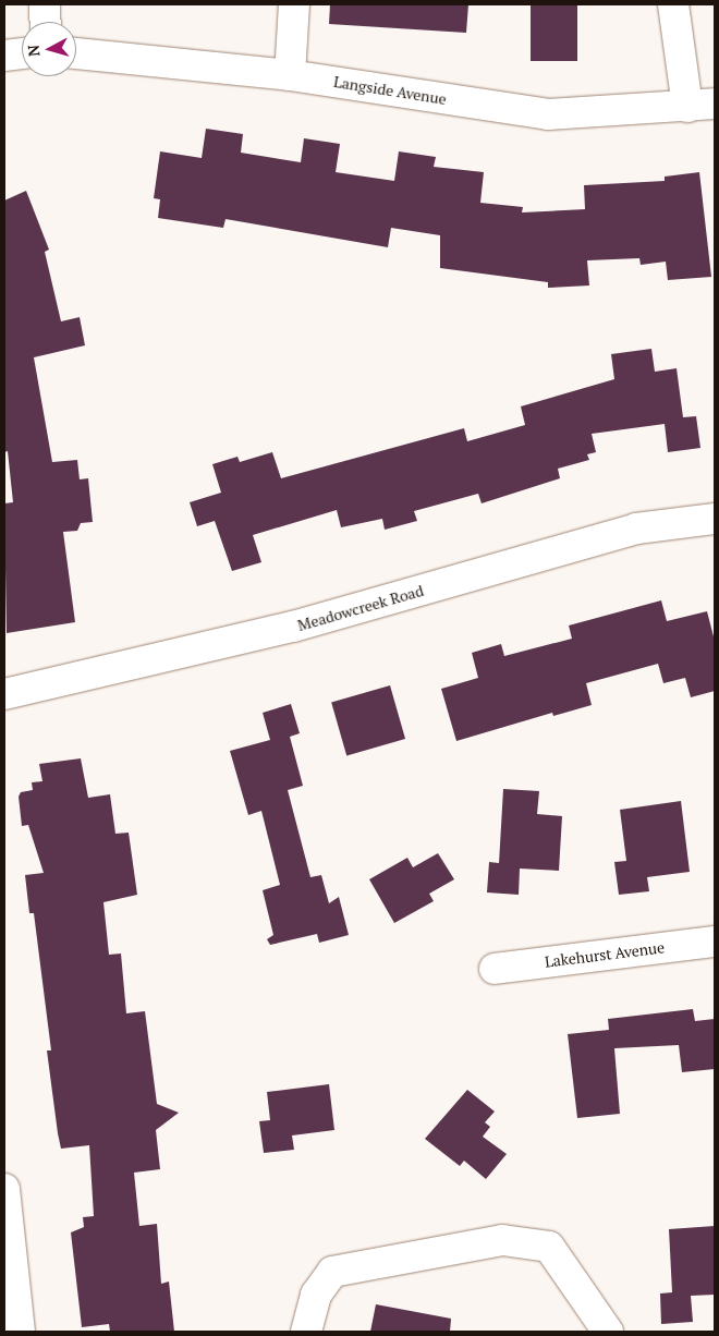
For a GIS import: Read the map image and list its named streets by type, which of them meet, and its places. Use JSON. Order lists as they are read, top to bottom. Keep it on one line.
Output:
{"streets":{"street":["Langside Avenue","Meadowcreek Road","Lakehurst Avenue"]},"north":"left"}
